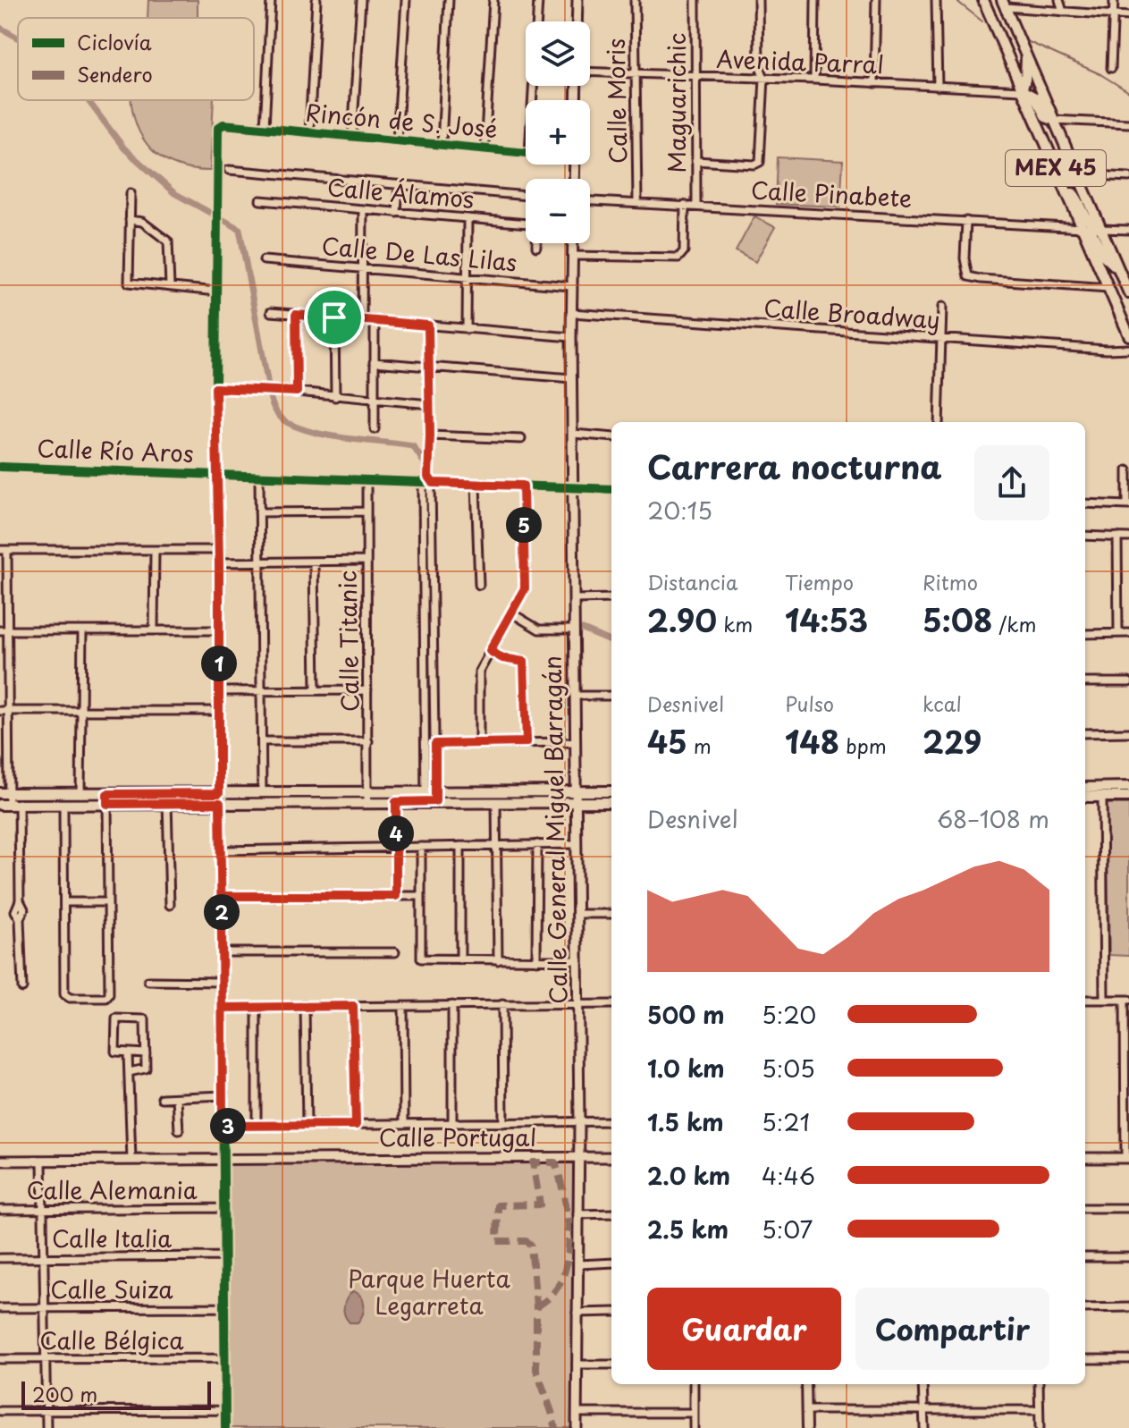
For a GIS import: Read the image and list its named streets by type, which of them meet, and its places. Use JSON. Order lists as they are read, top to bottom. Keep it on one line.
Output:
{"streets":{"main road":["MEX 45","Calle General Miguel Barragán","Calle Portugal"],"street":["Avenida Parral","Calle Moris","Maguarichic","Rincón de S. José","Calle Álamos","Calle Pinabete","Calle De Las Lilas","Calle Broadway","Calle Río Aros","Calle Titanic","Calle Alemania","Calle Italia","Calle Suiza","Calle Bélgica"]},"crossings":[["Avenida Parral","Calle Moris"],["Avenida Parral","Maguarichic"],["Avenida Parral","MEX 45"],["Calle Moris","Calle Pinabete"],["Maguarichic","Calle Pinabete"],["MEX 45","Calle Pinabete"],["Calle De Las Lilas","Calle General Miguel Barragán"],["Calle Broadway","Calle General Miguel Barragán"],["Calle Río Aros","Calle Titanic"],["Calle Río Aros","Calle General Miguel Barragán"],["Calle General Miguel Barragán","Calle Portugal"]],"parks":["Parque Huerta Legarreta"],"legend":["Ciclovía","Sendero"],"scale_bar":"200 m","page":{"map_buttons":["+","−"],"heading":["Carrera nocturna","20:15"],"pins":["5","1","4","2","3"],"stats":[["Distancia","2.90 km"],["Tiempo","14:53"],["Ritmo","5:08 /km"],["Desnivel","45 m"],["Pulso","148 bpm"],["kcal","229"]],"chart":["Desnivel","68–108 m"],"list":[{"name":"500 m","note":"5:20"},{"name":"1.0 km","note":"5:05"},{"name":"1.5 km","note":"5:21"},{"name":"2.0 km","note":"4:46"},{"name":"2.5 km","note":"5:07"}],"buttons":["Guardar","Compartir"],"scale":"200 m"}}
